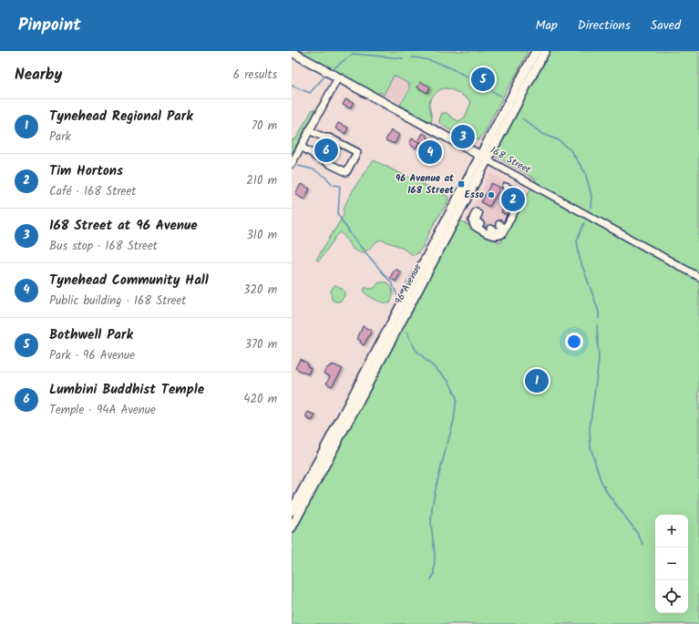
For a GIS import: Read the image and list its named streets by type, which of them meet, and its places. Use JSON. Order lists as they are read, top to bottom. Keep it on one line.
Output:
{"streets":{"main road":["168 Street","96 Avenue"]},"crossings":[["168 Street","96 Avenue"]],"places":{"transit":["96 Avenue at 168 Street"],"other":["Esso"]},"page":{"header":"Pinpoint","nav":["Map","Directions","Saved"],"heading":["Nearby","6 results"],"pins":["5","3","6","4","2","1"],"list":[{"mark":"1","name":"Tynehead Regional Park","note":"Park","value":"70 m"},{"mark":"2","name":"Tim Hortons","note":"Café · 168 Street","value":"210 m"},{"mark":"3","name":"168 Street at 96 Avenue","note":"Bus stop · 168 Street","value":"310 m"},{"mark":"4","name":"Tynehead Community Hall","note":"Public building · 168 Street","value":"320 m"},{"mark":"5","name":"Bothwell Park","note":"Park · 96 Avenue","value":"370 m"},{"mark":"6","name":"Lumbini Buddhist Temple","note":"Temple · 94A Avenue","value":"420 m"}],"map_buttons":["+","−"]}}
